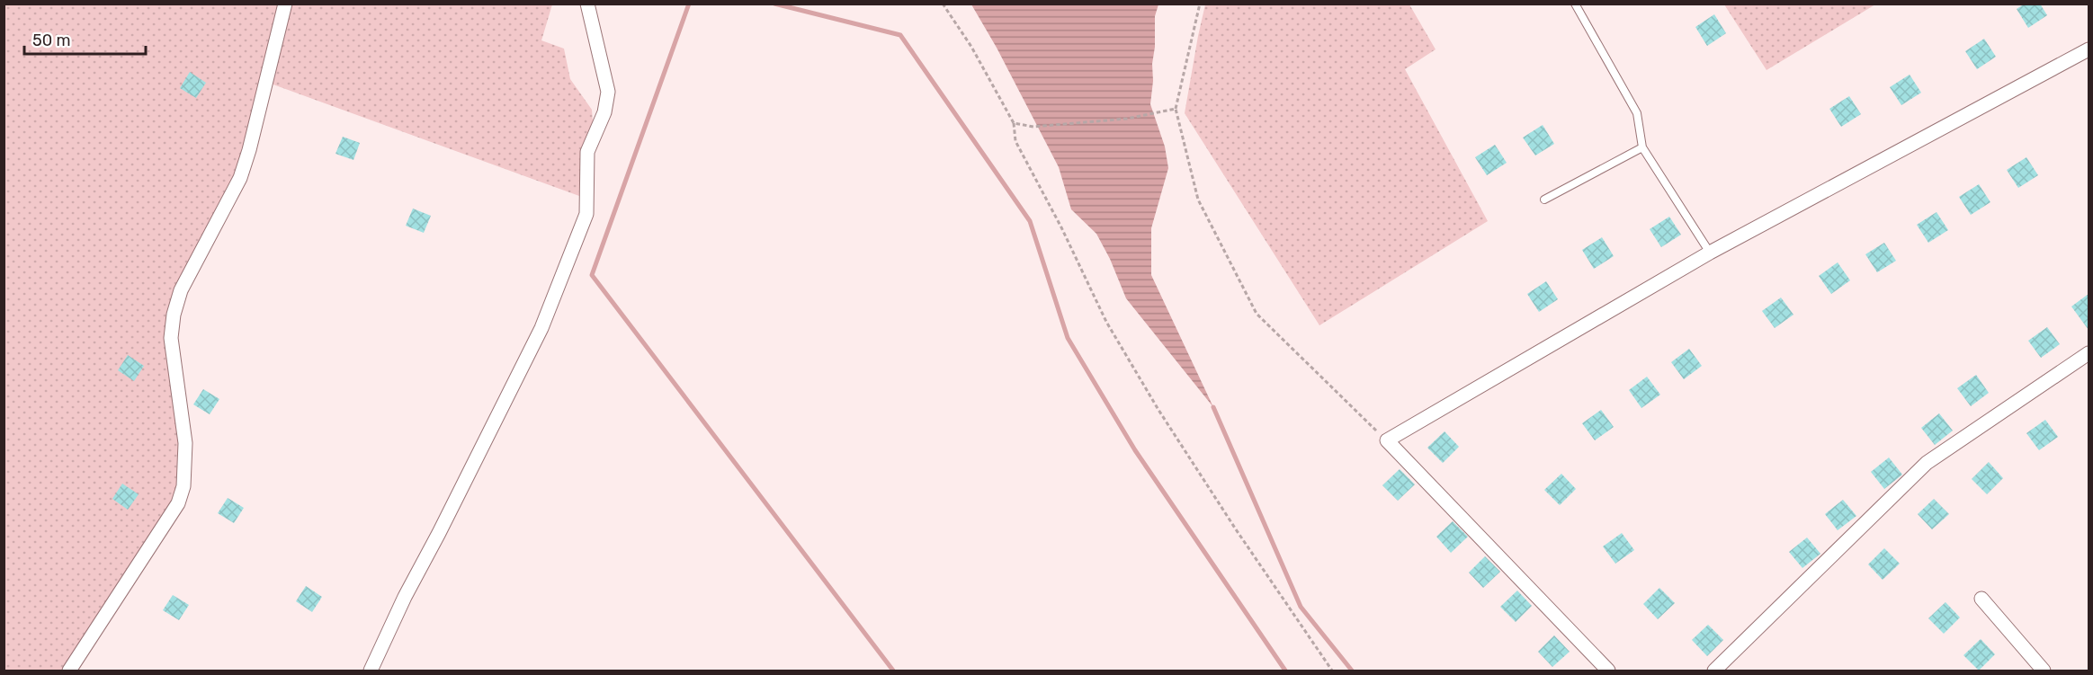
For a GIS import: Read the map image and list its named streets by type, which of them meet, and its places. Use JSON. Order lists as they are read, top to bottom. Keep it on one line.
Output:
{"scale_bar":"50 m"}
